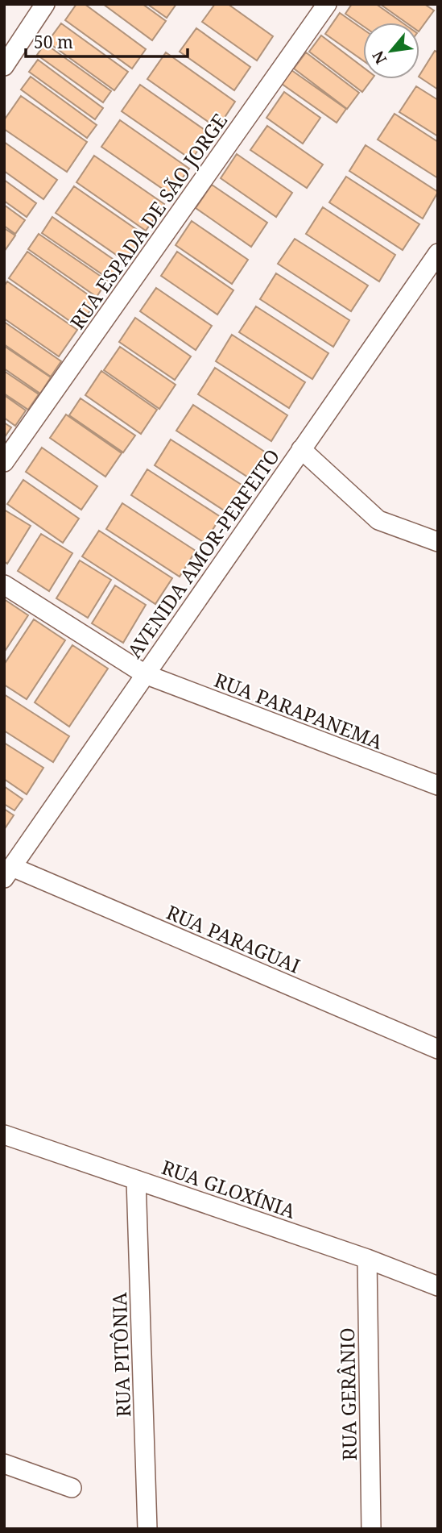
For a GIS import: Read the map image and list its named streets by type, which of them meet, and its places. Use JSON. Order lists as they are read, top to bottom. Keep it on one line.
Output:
{"streets":{"street":["RUA ESPADA DE SÃO JORGE","AVENIDA AMOR-PERFEITO","RUA PARAPANEMA","RUA PARAGUAI","RUA GLOXÍNIA","RUA PITÔNIA","RUA GERÂNIO"]},"crossings":[["AVENIDA AMOR-PERFEITO","RUA PARAPANEMA"],["AVENIDA AMOR-PERFEITO","RUA PARAGUAI"],["RUA GLOXÍNIA","RUA PITÔNIA"],["RUA GLOXÍNIA","RUA GERÂNIO"]],"scale_bar":"50 m","north":"bottom left"}
